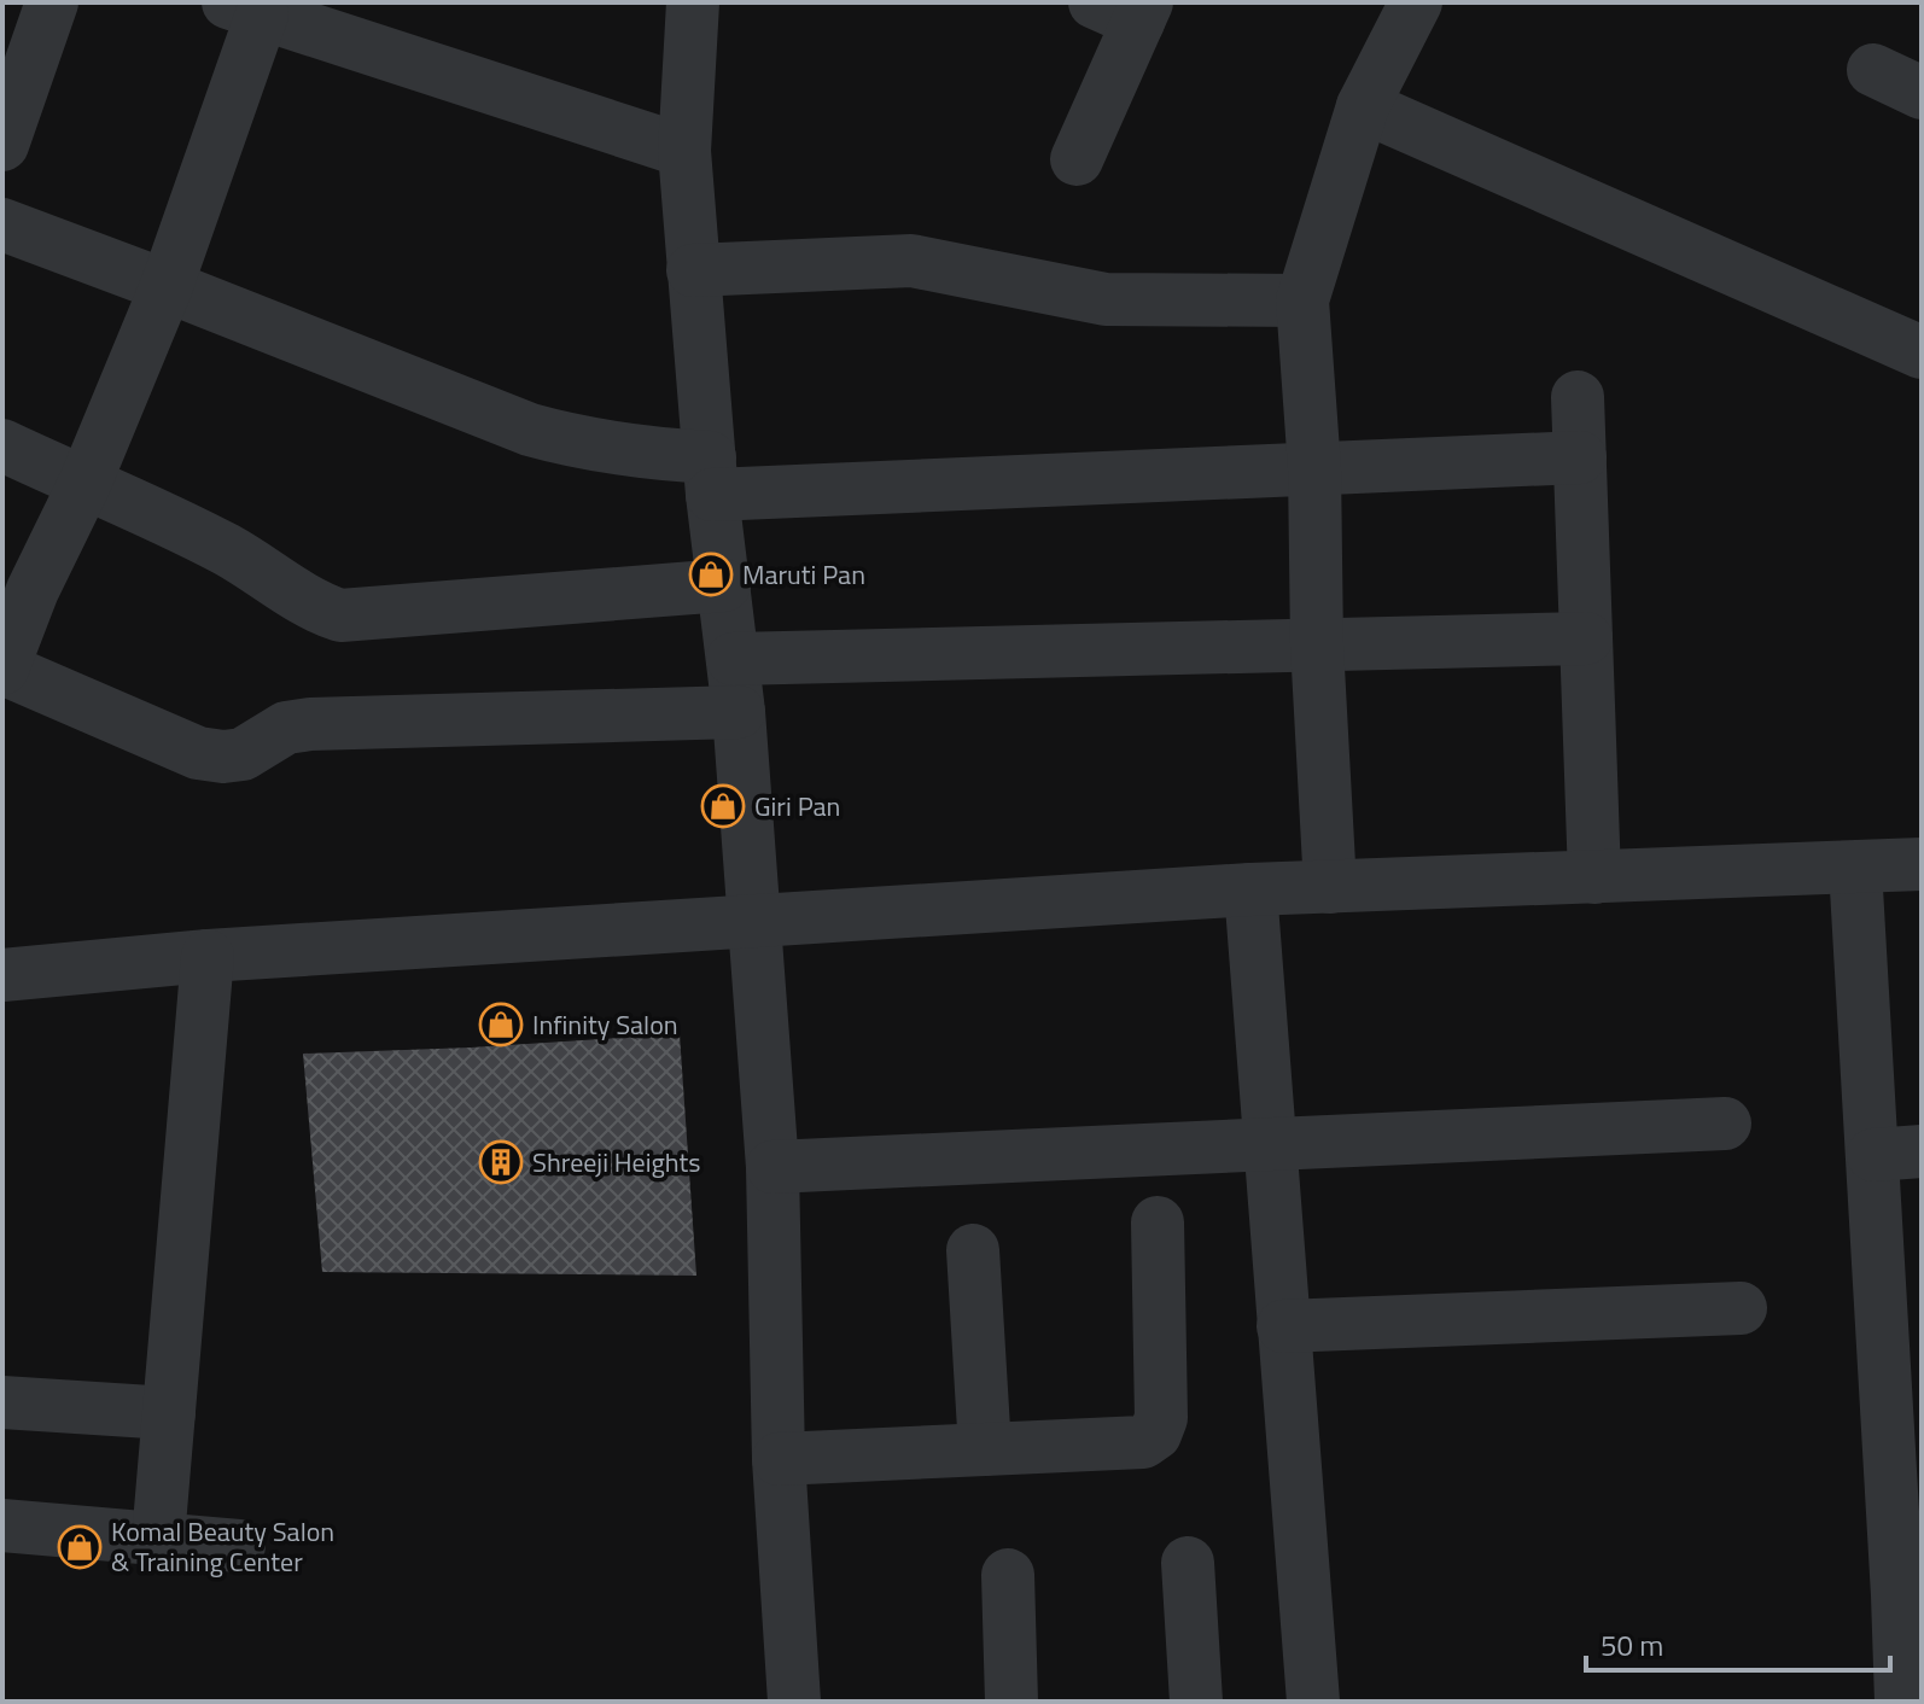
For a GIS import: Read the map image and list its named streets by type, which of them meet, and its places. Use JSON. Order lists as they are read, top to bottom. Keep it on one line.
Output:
{"places":{"shop":["Maruti Pan","Giri Pan","Infinity Salon","Komal Beauty Salon & Training Center"],"building":["Shreeji Heights"]},"scale_bar":"50 m"}
